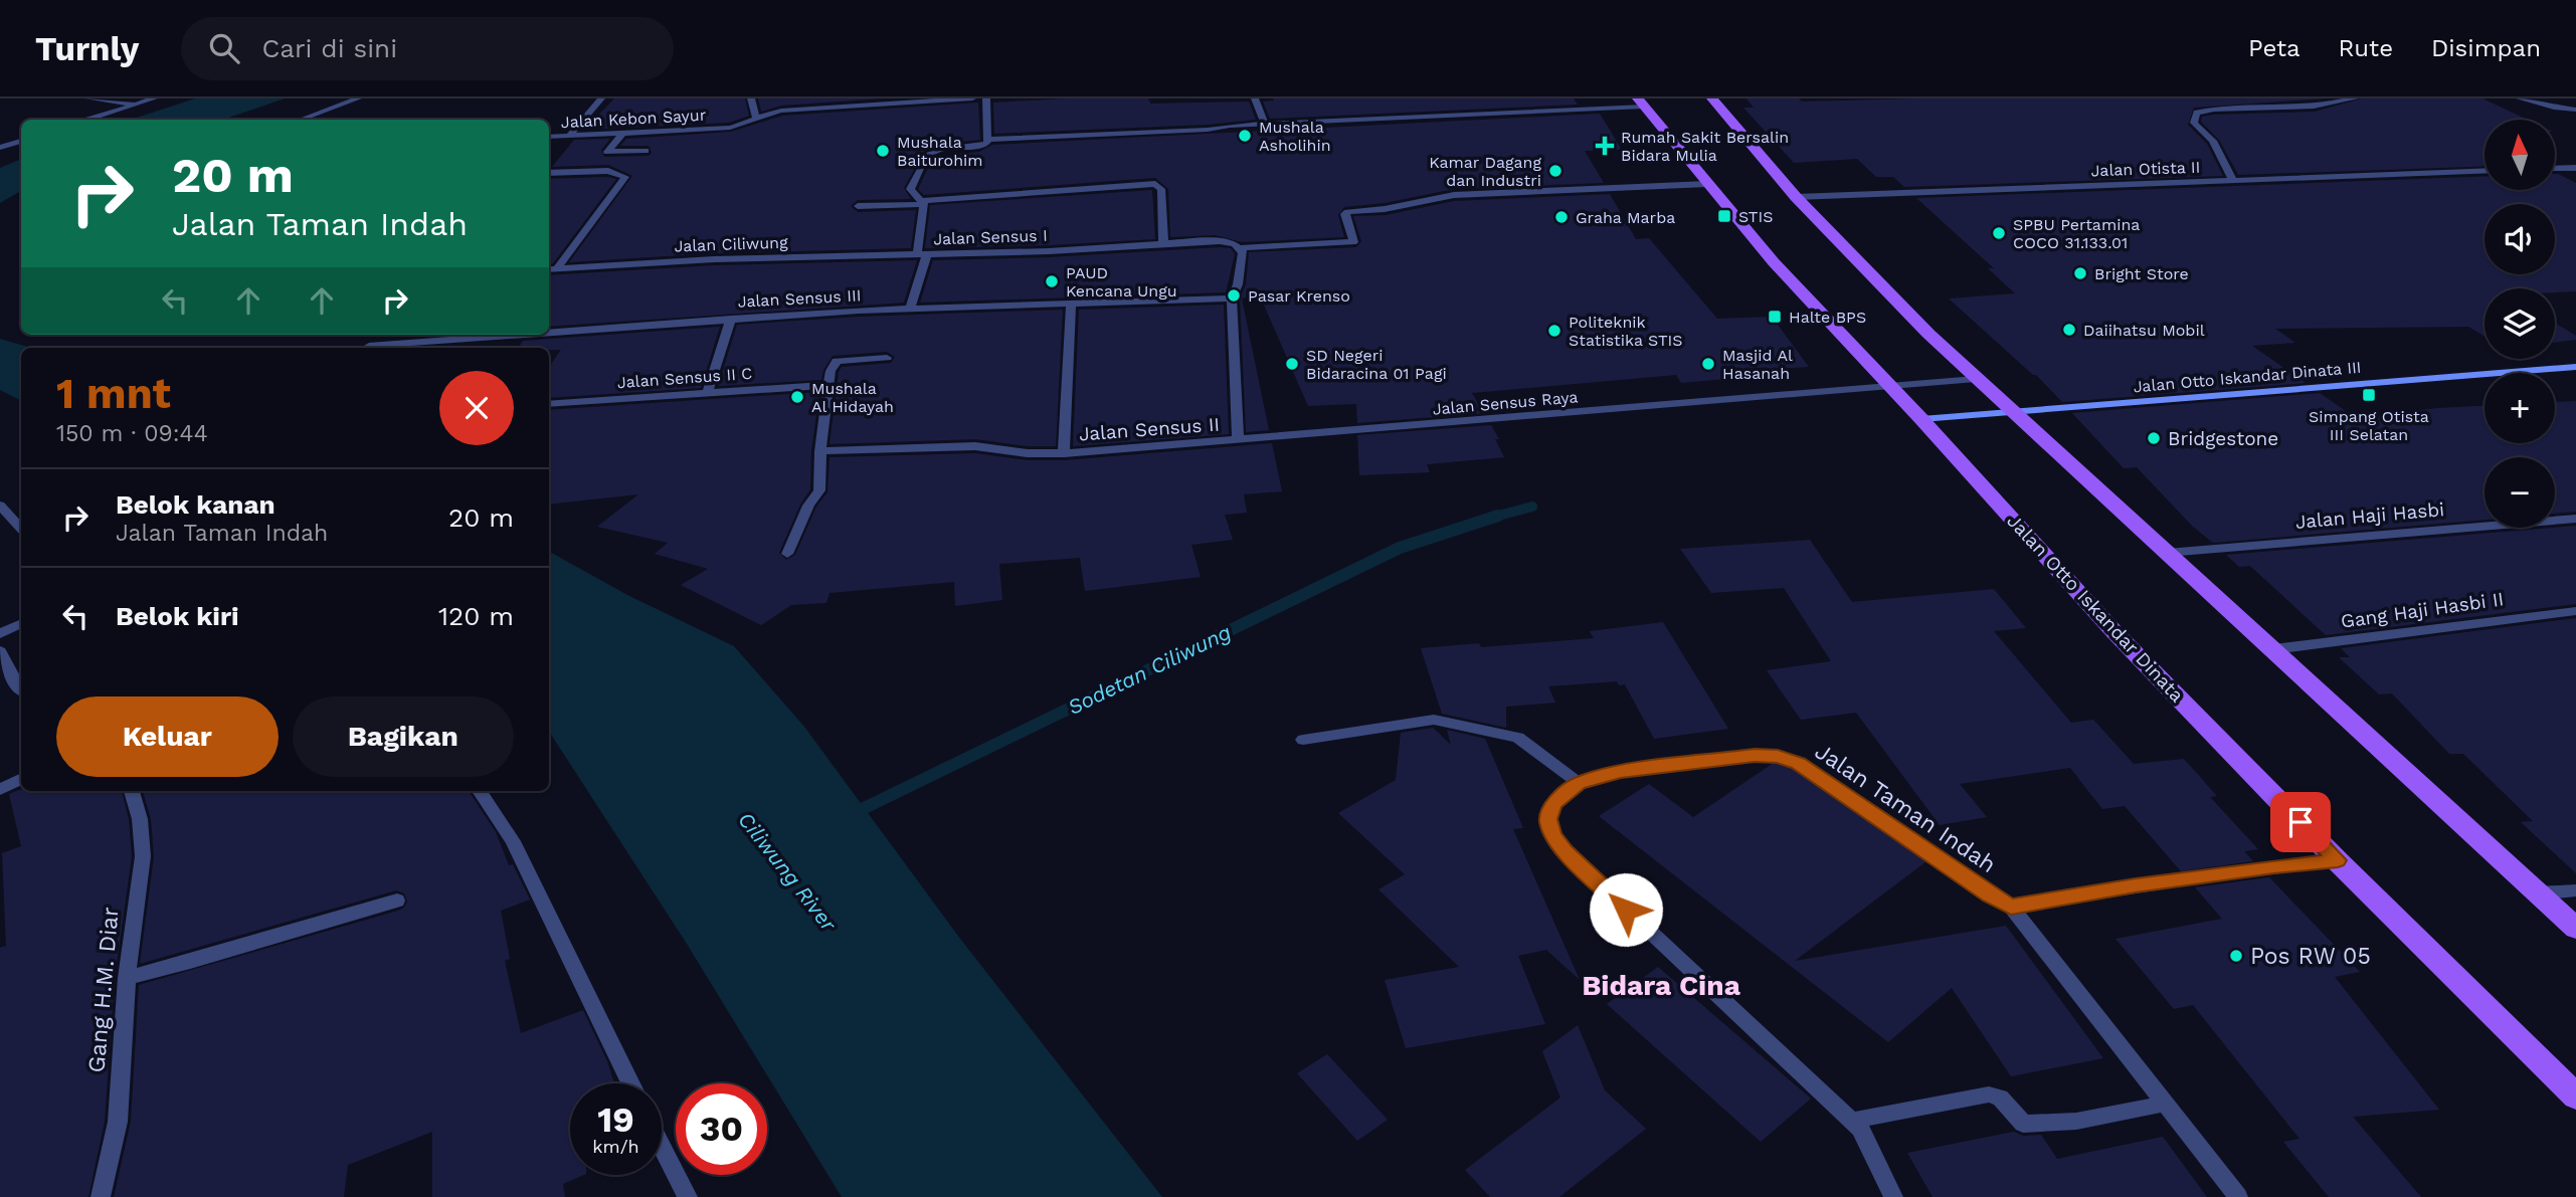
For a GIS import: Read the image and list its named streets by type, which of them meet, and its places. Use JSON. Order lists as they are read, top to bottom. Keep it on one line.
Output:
{"streets":{"main road":["Jalan Otto Iskandar Dinata"],"street":["Jalan Kebon Sayur","Jalan Otista II","Jalan Sensus I","Jalan Ciliwung","Jalan Sensus III","Jalan Otto Iskandar Dinata III","Jalan Sensus II C","Jalan Sensus Raya","Jalan Sensus II","Jalan Haji Hasbi","Gang Haji Hasbi II","Jalan Taman Indah","Gang H.M. Diar"]},"crossings":[["Jalan Sensus I","Jalan Ciliwung"],["Jalan Sensus I","Jalan Otto Iskandar Dinata"],["Jalan Otto Iskandar Dinata III","Jalan Otto Iskandar Dinata"],["Jalan Sensus Raya","Jalan Sensus II"],["Jalan Sensus Raya","Jalan Otto Iskandar Dinata"]],"districts":["Bidara Cina"],"water":["Sodetan Ciliwung","Ciliwung River"],"places":{"other":["Mushala Asholihin","Mushala Baiturohim","Kamar Dagang dan Industri","Graha Marba","SPBU Pertamina COCO 31.133.01","Bright Store","PAUD Kencana Ungu","Pasar Krenso","Daiihatsu Mobil","Politeknik Statistika STIS","SD Negeri Bidaracina 01 Pagi","Masjid Al Hasanah","Mushala Al Hidayah","Bridgestone","Pos RW 05"],"health":["Rumah Sakit Bersalin Bidara Mulia"],"transit":["STIS","Halte BPS","Simpang Otista III Selatan"]},"north":"top","page":{"header":"Turnly","search":"Cari di sini","nav":["Peta","Rute","Disimpan"],"map_buttons":["+","−"],"turn":["20 m","Jalan Taman Indah"],"heading":["1 mnt","150 m · 09:44"],"list":[{"name":"Belok kanan","note":"Jalan Taman Indah","value":"20 m"},{"name":"Belok kiri","value":"120 m"}],"buttons":["Keluar","Bagikan"],"speed":"19 km/h","limit":"30"}}
